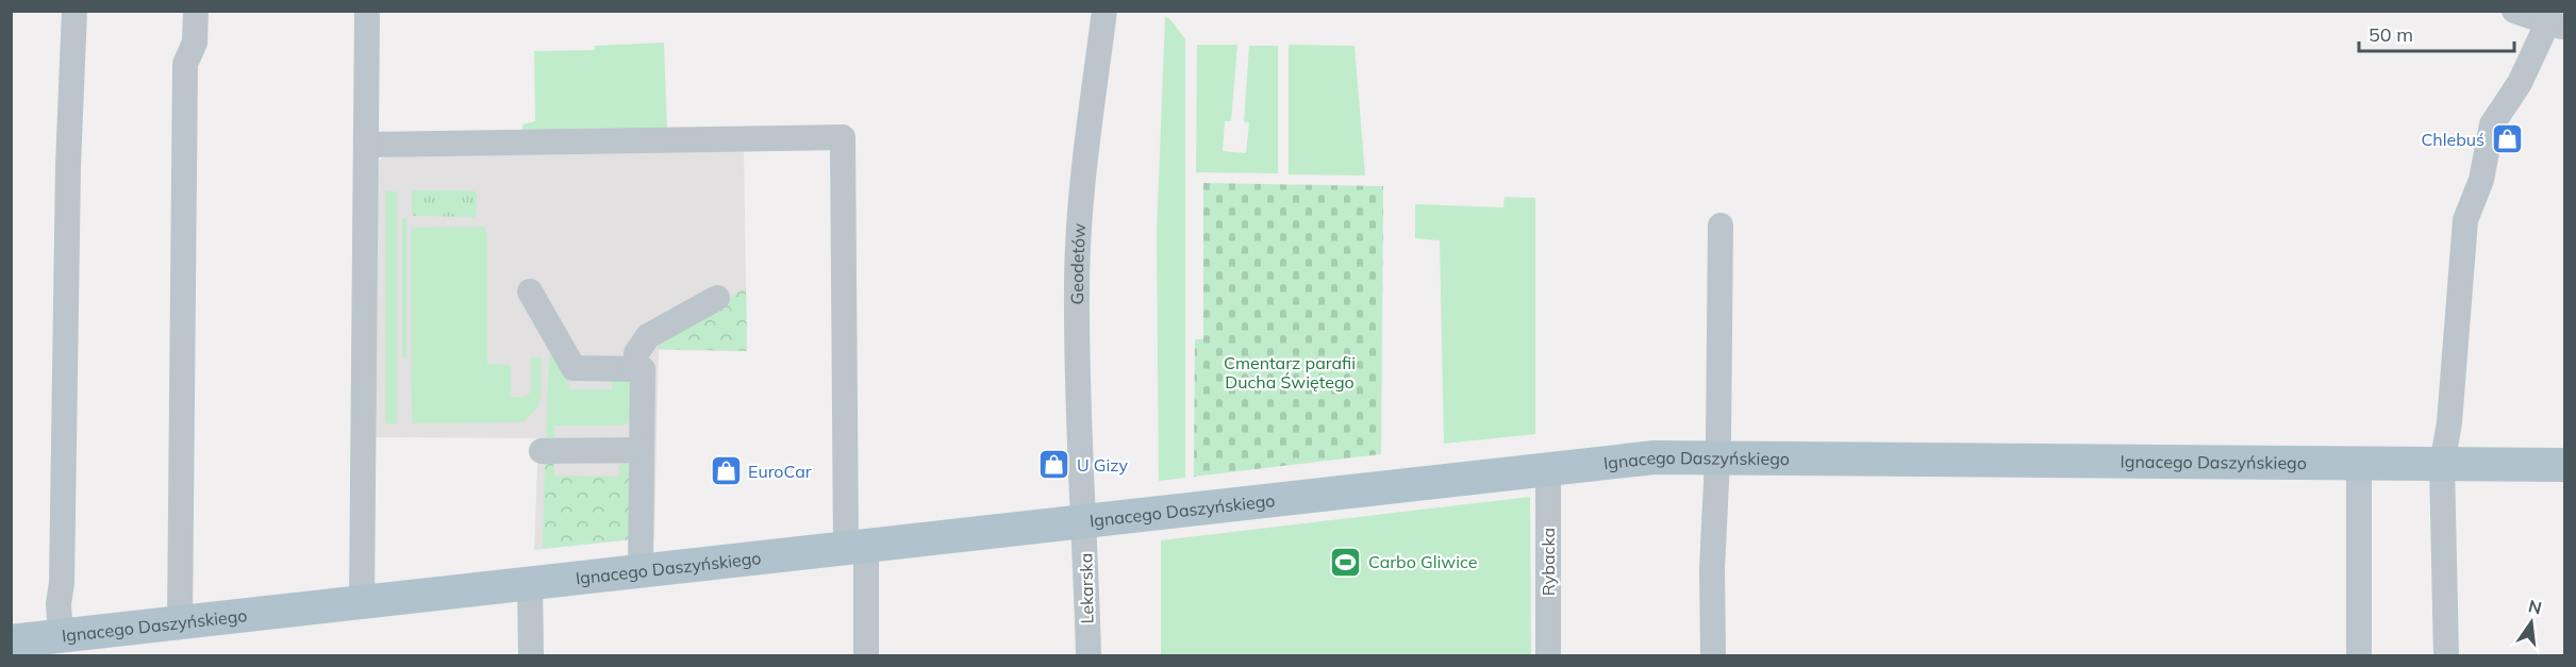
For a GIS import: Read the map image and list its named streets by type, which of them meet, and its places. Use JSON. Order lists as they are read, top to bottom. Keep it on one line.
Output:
{"streets":{"main road":["Ignacego Daszyńskiego"],"street":["Geodetów","Rybacka","Lekarska"]},"crossings":[["Geodetów","Ignacego Daszyńskiego"],["Geodetów","Lekarska"],["Ignacego Daszyńskiego","Rybacka"],["Ignacego Daszyńskiego","Lekarska"]],"parks":["Cmentarz parafii Ducha Świętego"],"places":{"shop":["Chlebuś","U Gizy","EuroCar"],"sports":["Carbo Gliwice"]},"scale_bar":"50 m","north":"top"}
